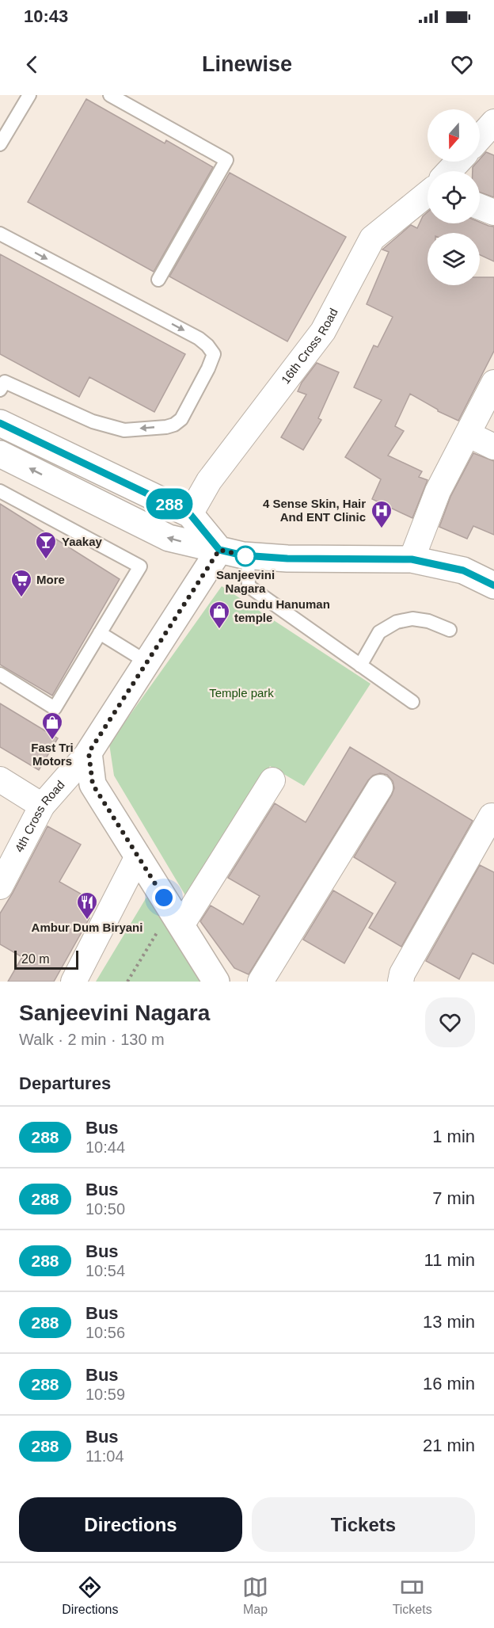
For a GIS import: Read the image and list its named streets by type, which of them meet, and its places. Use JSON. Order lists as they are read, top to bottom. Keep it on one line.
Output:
{"streets":{"street":["16th Cross Road","4th Cross Road"]},"parks":["Temple park"],"places":{"hospital":["4 Sense Skin, Hair And ENT Clinic"],"other":["Sanjeevini Nagara"],"bar":["Yaakay"],"supermarket":["More"],"shop":["Gundu Hanuman temple","Fast Tri Motors"],"restaurant":["Ambur Dum Biryani"]},"lines":["bus line 288"],"scale_bar":"20 m","north":"bottom","page":{"status":"10:43","header":"Linewise","on_map":"288","scale":"20 m","heading":[["Sanjeevini Nagara","Walk · 2 min · 130 m"],"Departures"],"list":[{"mark":"288","name":"Bus","note":"10:44","value":"1 min"},{"mark":"288","name":"Bus","note":"10:50","value":"7 min"},{"mark":"288","name":"Bus","note":"10:54","value":"11 min"},{"mark":"288","name":"Bus","note":"10:56","value":"13 min"},{"mark":"288","name":"Bus","note":"10:59","value":"16 min"},{"mark":"288","name":"Bus","note":"11:04","value":"21 min"}],"buttons":["Directions","Tickets"],"tabs":["Directions","Map","Tickets"]}}
